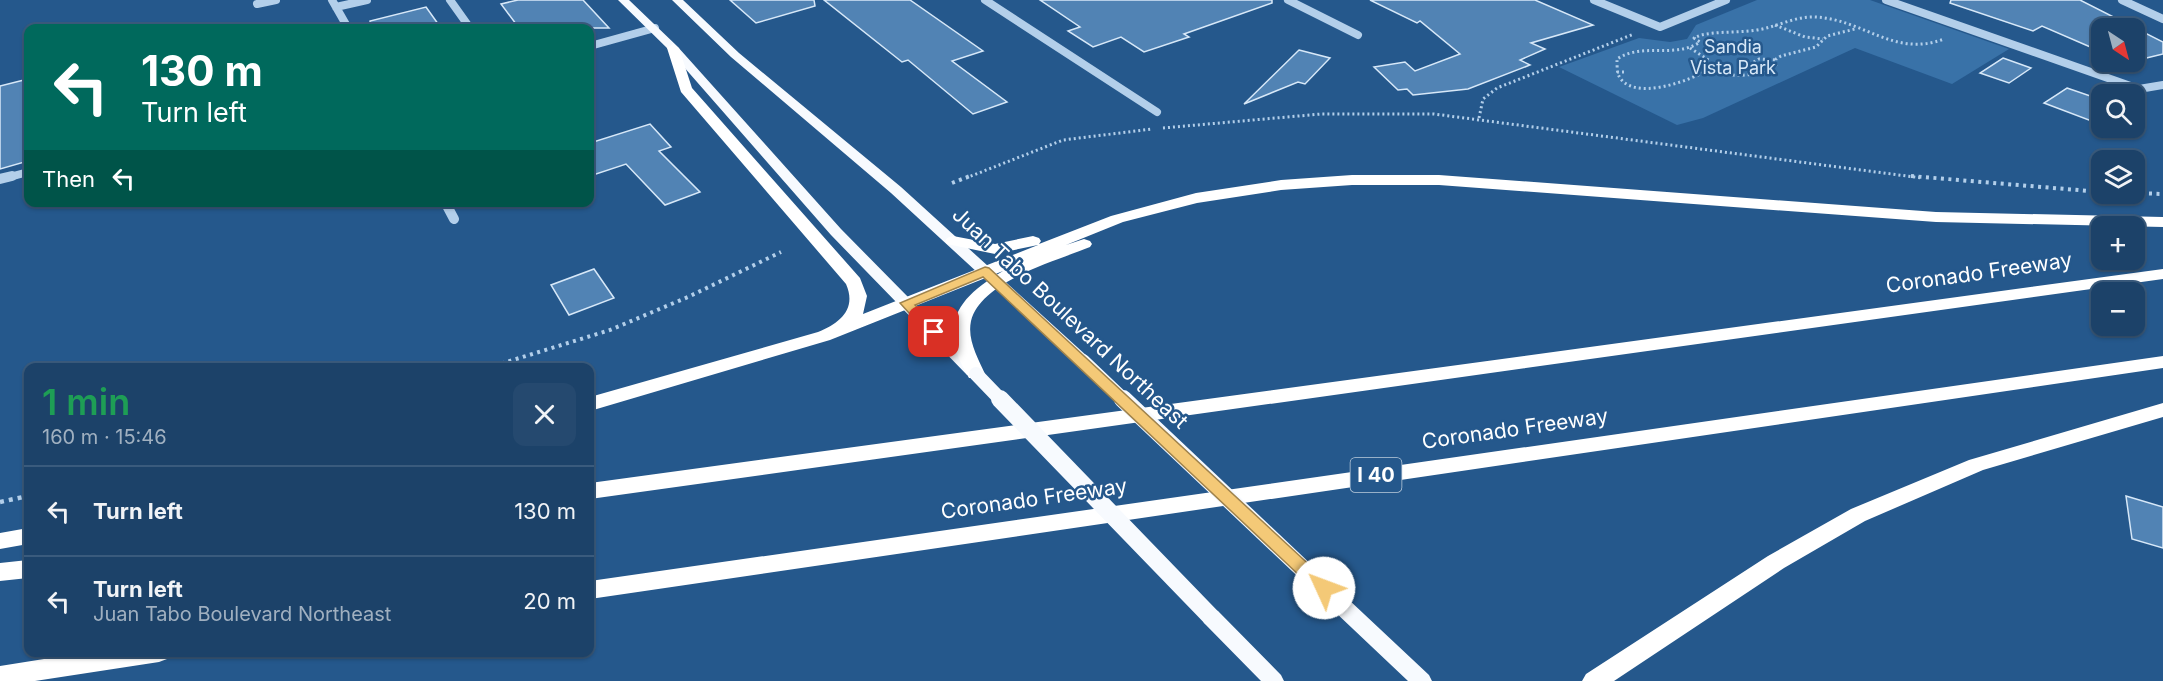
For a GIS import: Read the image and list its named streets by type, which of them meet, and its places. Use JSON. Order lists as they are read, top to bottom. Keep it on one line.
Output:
{"streets":{"highway":["Coronado Freeway","I 40"],"main road":["Juan Tabo Boulevard Northeast"]},"parks":["Sandia Vista Park"],"north":"bottom right","page":{"map_buttons":["+","−"],"turn":["130 m","Turn left"],"then":"Then","heading":["1 min","160 m · 15:46"],"list":[{"name":"Turn left","value":"130 m"},{"name":"Turn left","note":"Juan Tabo Boulevard Northeast","value":"20 m"}]}}
